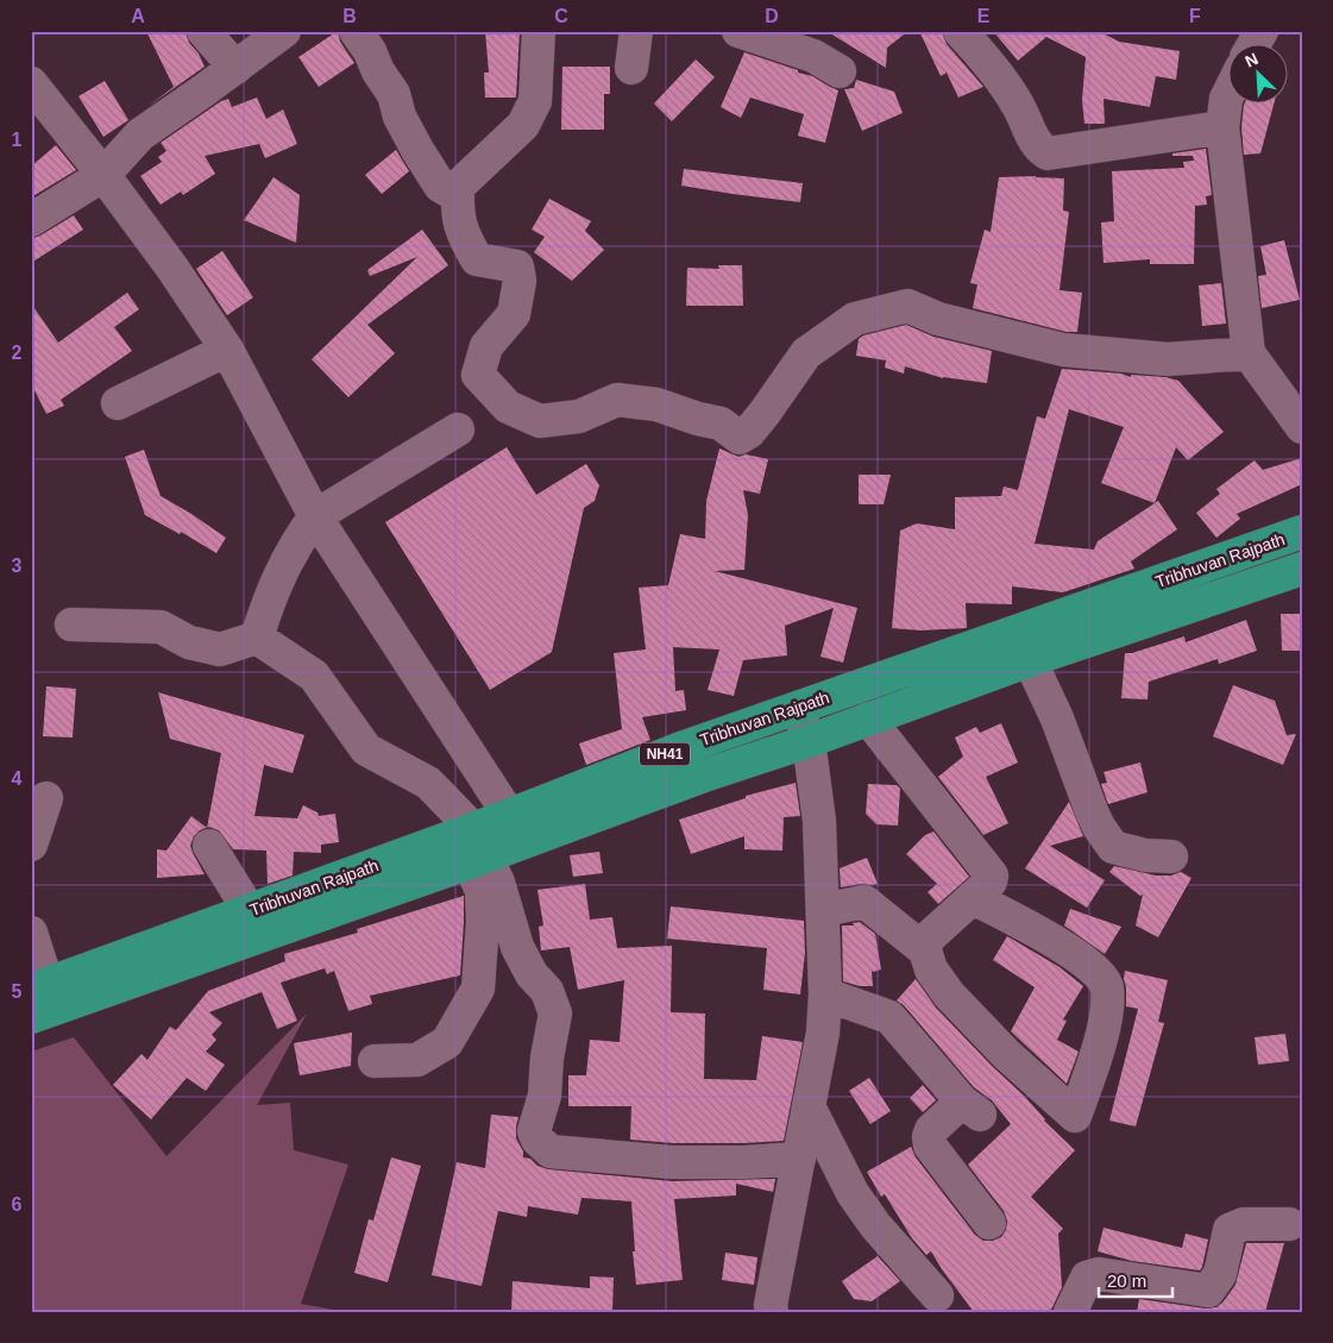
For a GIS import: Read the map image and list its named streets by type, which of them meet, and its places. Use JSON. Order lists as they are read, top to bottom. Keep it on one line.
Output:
{"streets":{"highway":["Tribhuvan Rajpath","NH41"]},"scale_bar":"20 m","north":"top left","grid":{"columns":["A","B","C","D","E","F"],"rows":["1","2","3","4","5","6"]}}
